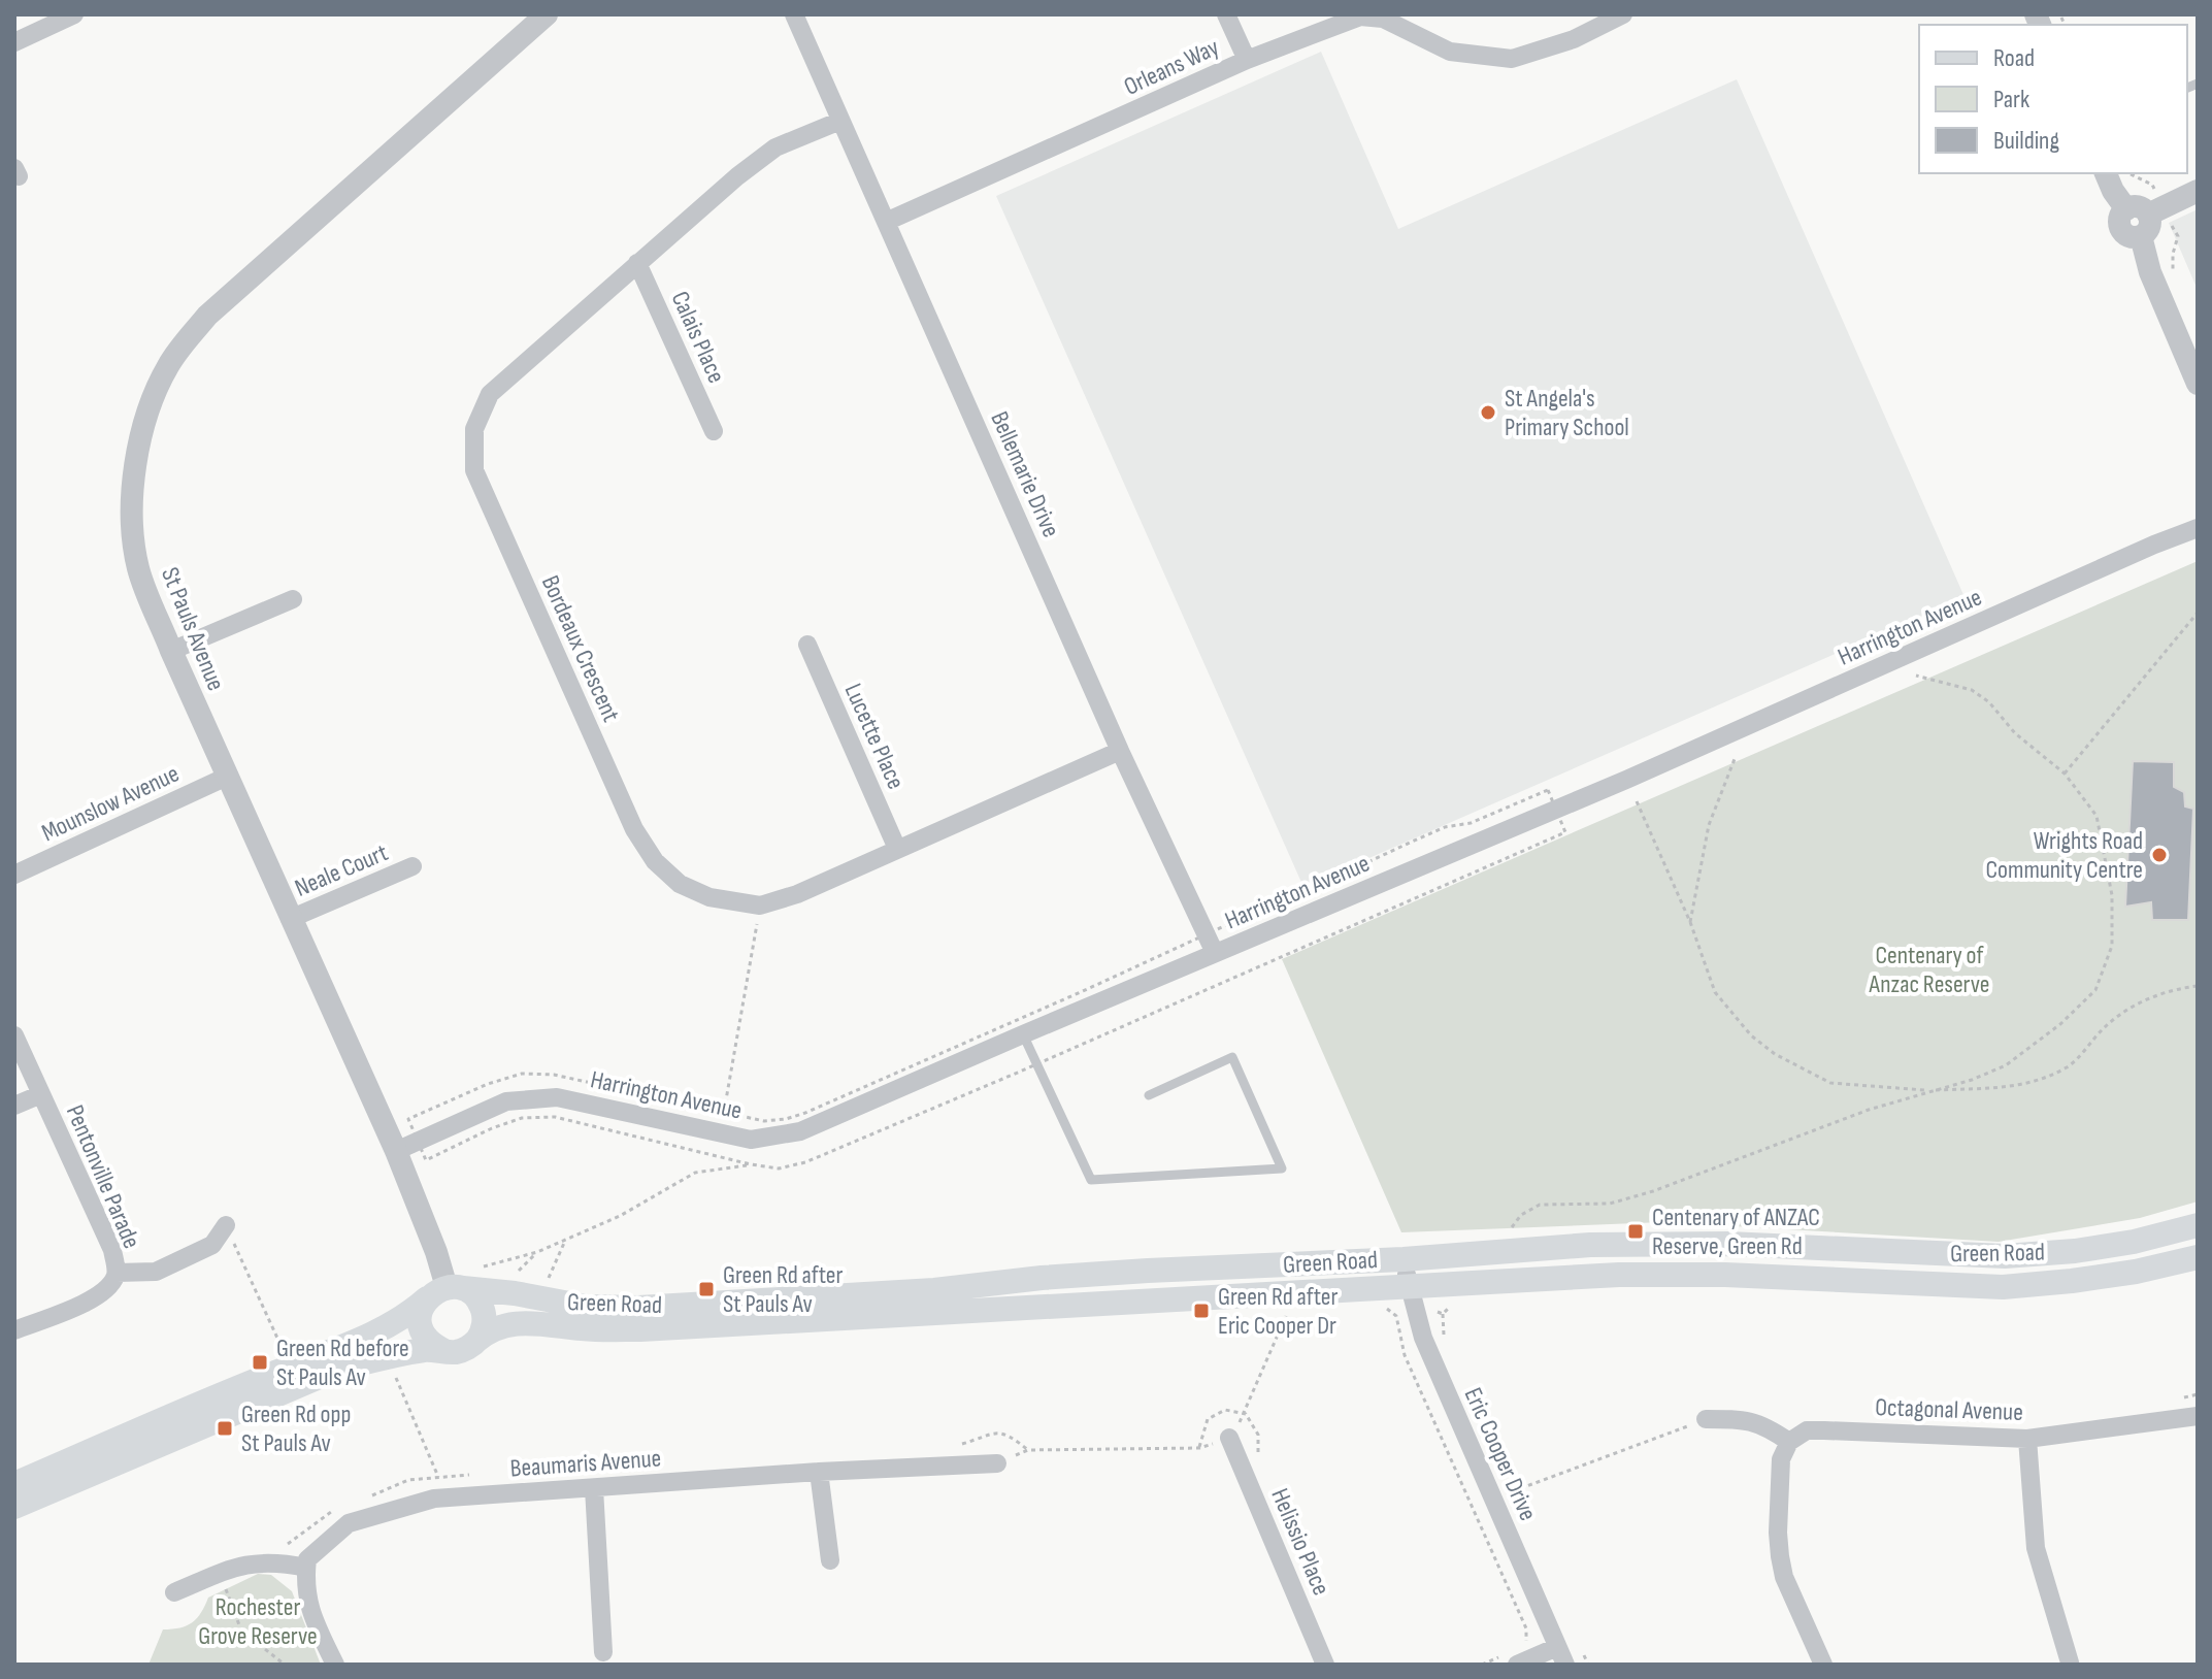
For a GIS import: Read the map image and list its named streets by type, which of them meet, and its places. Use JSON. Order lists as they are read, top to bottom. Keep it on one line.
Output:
{"streets":{"main road":["Green Road"],"street":["Orleans Way","Calais Place","Bellemarie Drive","Harrington Avenue","St Pauls Avenue","Bordeaux Crescent","Lucette Place","Mounslow Avenue","Neale Court","Pentonville Parade","Octagonal Avenue","Eric Cooper Drive","Beaumaris Avenue","Helissio Place"]},"crossings":[["Orleans Way","Bellemarie Drive"],["Calais Place","Bordeaux Crescent"],["Bellemarie Drive","Harrington Avenue"],["Bellemarie Drive","Bordeaux Crescent"],["Harrington Avenue","St Pauls Avenue"],["St Pauls Avenue","Mounslow Avenue"],["St Pauls Avenue","Neale Court"],["St Pauls Avenue","Green Road"],["Bordeaux Crescent","Lucette Place"],["Green Road","Eric Cooper Drive"]],"parks":["Centenary of Anzac Reserve","Rochester Grove Reserve"],"places":{"other":["St Angela's Primary School","Wrights Road Community Centre"],"transit":["Centenary of ANZAC Reserve, Green Rd","Green Rd after St Pauls Av","Green Rd after Eric Cooper Dr","Green Rd before St Pauls Av","Green Rd opp St Pauls Av"]},"legend":["Road","Park","Building"]}
